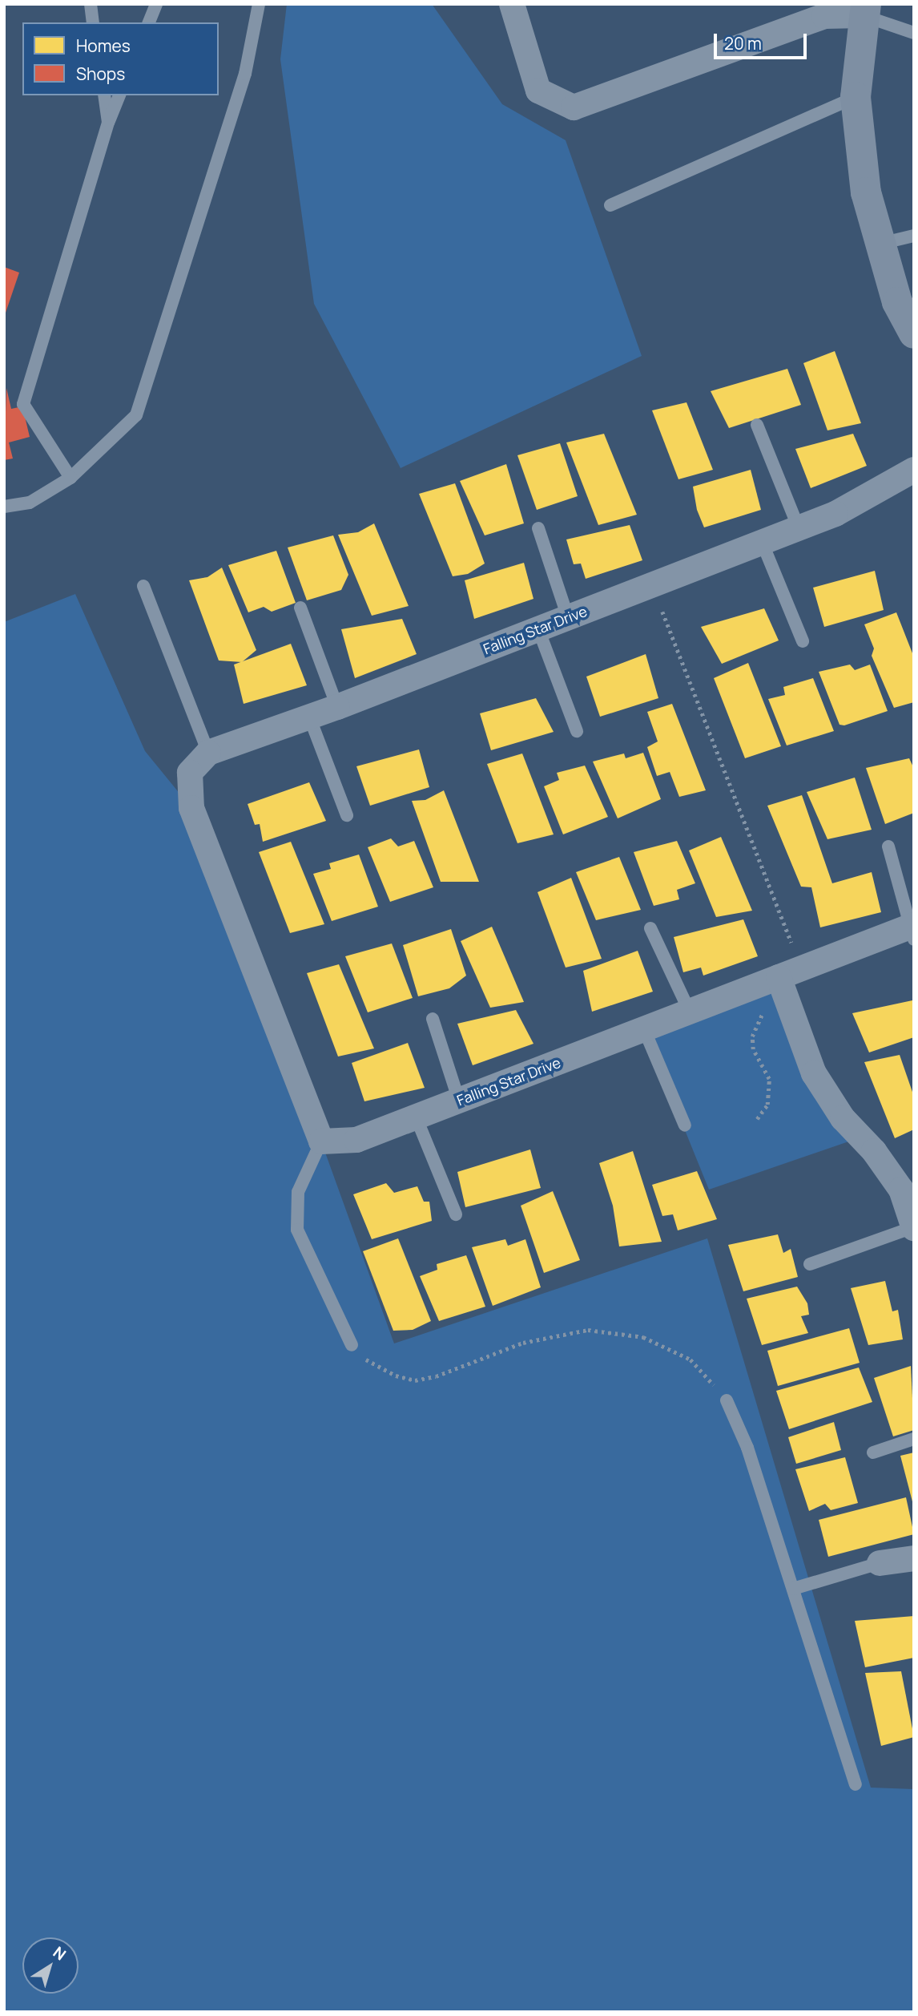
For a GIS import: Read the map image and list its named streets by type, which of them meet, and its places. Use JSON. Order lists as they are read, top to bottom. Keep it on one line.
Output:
{"streets":{"street":["Falling Star Drive"]},"legend":["Homes","Shops"],"scale_bar":"20 m","north":"top right"}
